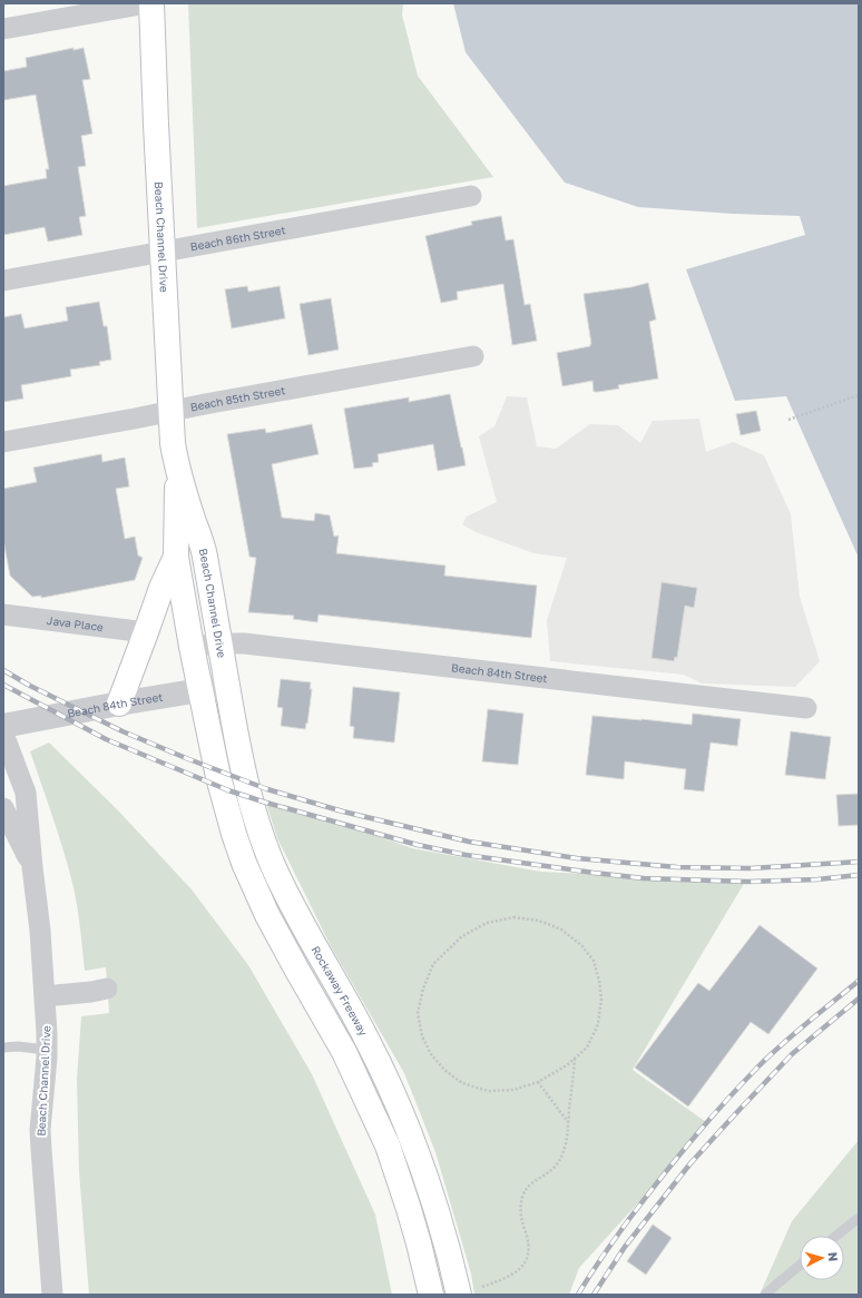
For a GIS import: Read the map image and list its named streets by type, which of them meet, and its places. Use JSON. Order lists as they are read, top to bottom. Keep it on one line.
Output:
{"streets":{"main road":["Beach Channel Drive","Rockaway Freeway"],"street":["Beach 86th Street","Beach 85th Street","Java Place","Beach 84th Street"]},"crossings":[["Beach Channel Drive","Beach 86th Street"],["Beach Channel Drive","Beach 85th Street"],["Beach Channel Drive","Beach 84th Street"],["Beach Channel Drive","Rockaway Freeway"],["Beach 84th Street","Rockaway Freeway"]],"north":"right"}
